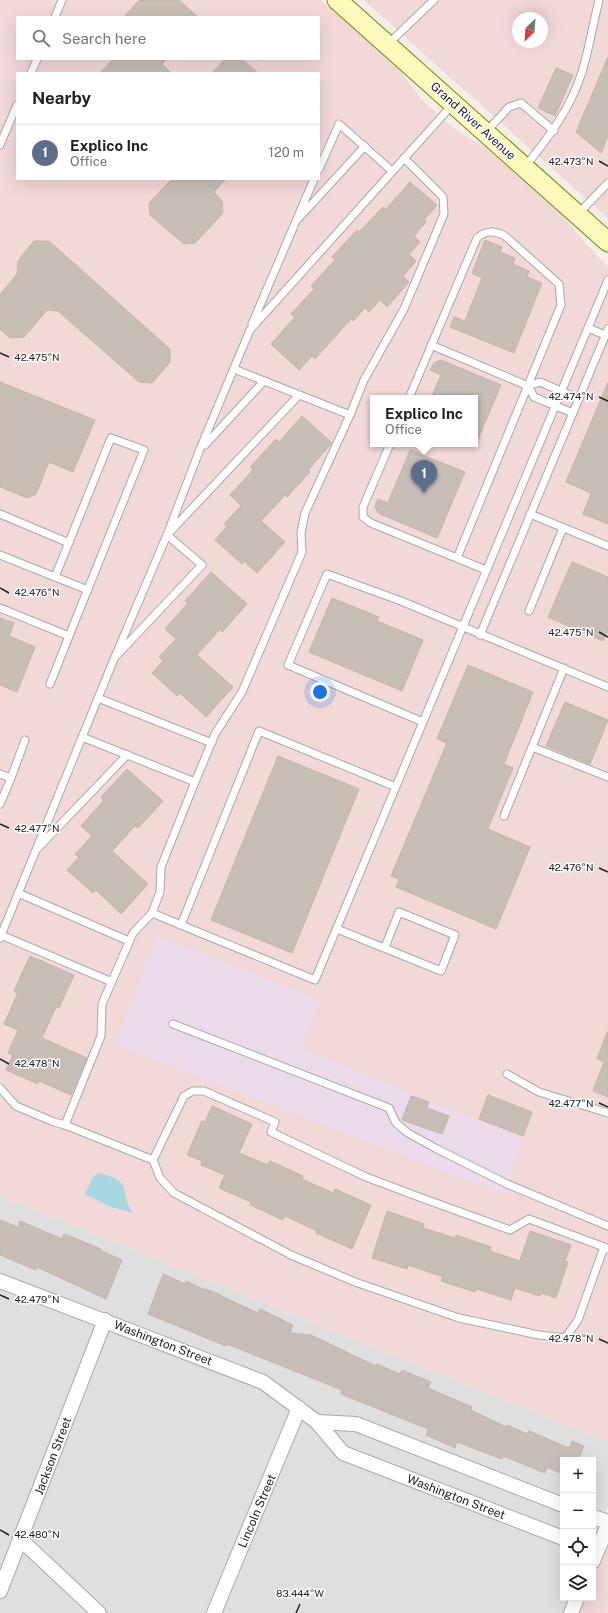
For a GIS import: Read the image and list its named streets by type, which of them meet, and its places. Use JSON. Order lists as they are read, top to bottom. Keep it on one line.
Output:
{"streets":{"main road":["Grand River Avenue"],"street":["Washington Street","Jackson Street","Lincoln Street"]},"crossings":[["Washington Street","Jackson Street"],["Washington Street","Lincoln Street"]],"north":"bottom left","page":{"search":"Search here","heading":"Nearby","list":[{"mark":"1","name":"Explico Inc","note":"Office","value":"120 m"}],"popup":["Explico Inc","Office"],"pins":"1","map_buttons":["+","−"]},"coordinates":["42.473°N","42.475°N","42.474°N","42.476°N","42.477°N","42.478°N","42.479°N","42.480°N","83.444°W"]}
